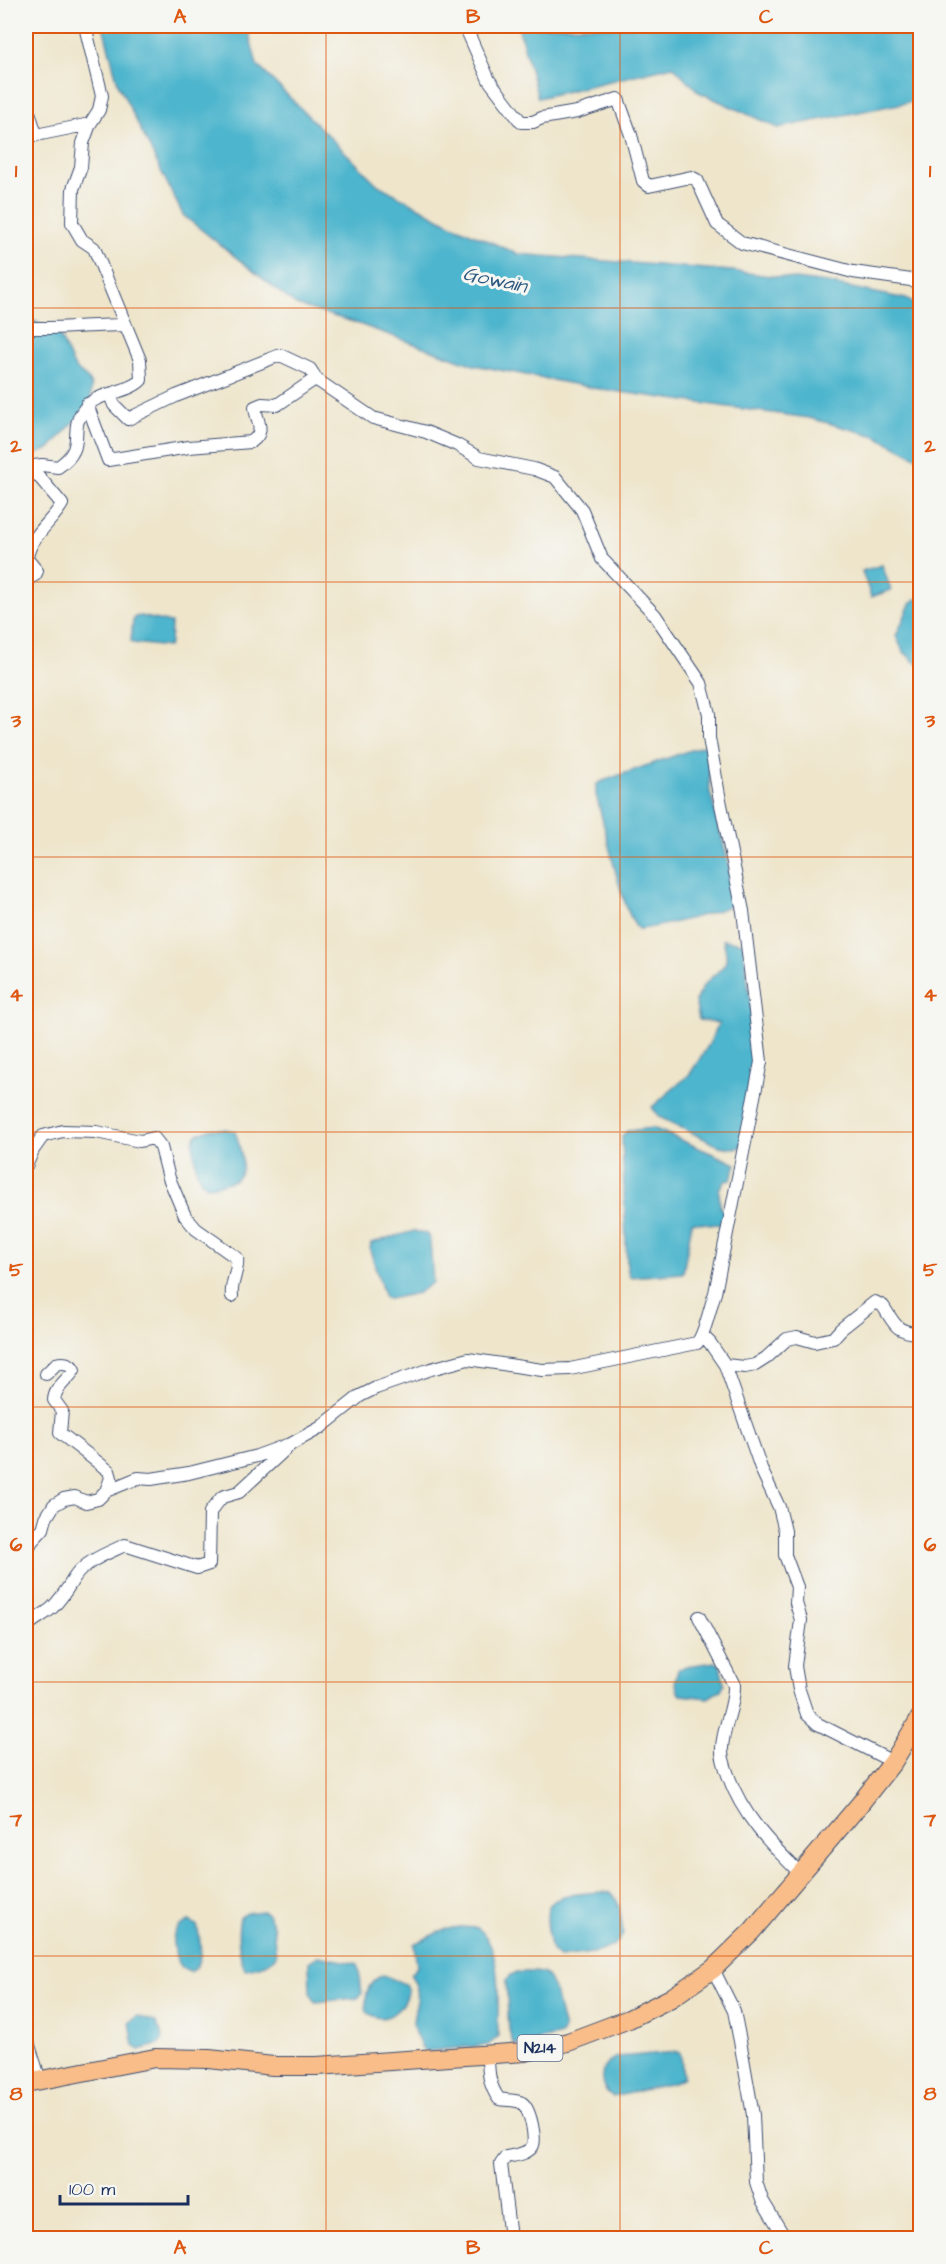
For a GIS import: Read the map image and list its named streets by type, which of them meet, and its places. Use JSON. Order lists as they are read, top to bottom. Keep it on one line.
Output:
{"streets":{"highway":["N214"]},"water":["Gowain"],"scale_bar":"100 m","grid":{"columns":["A","B","C"],"rows":["1","2","3","4","5","6","7","8"]}}
